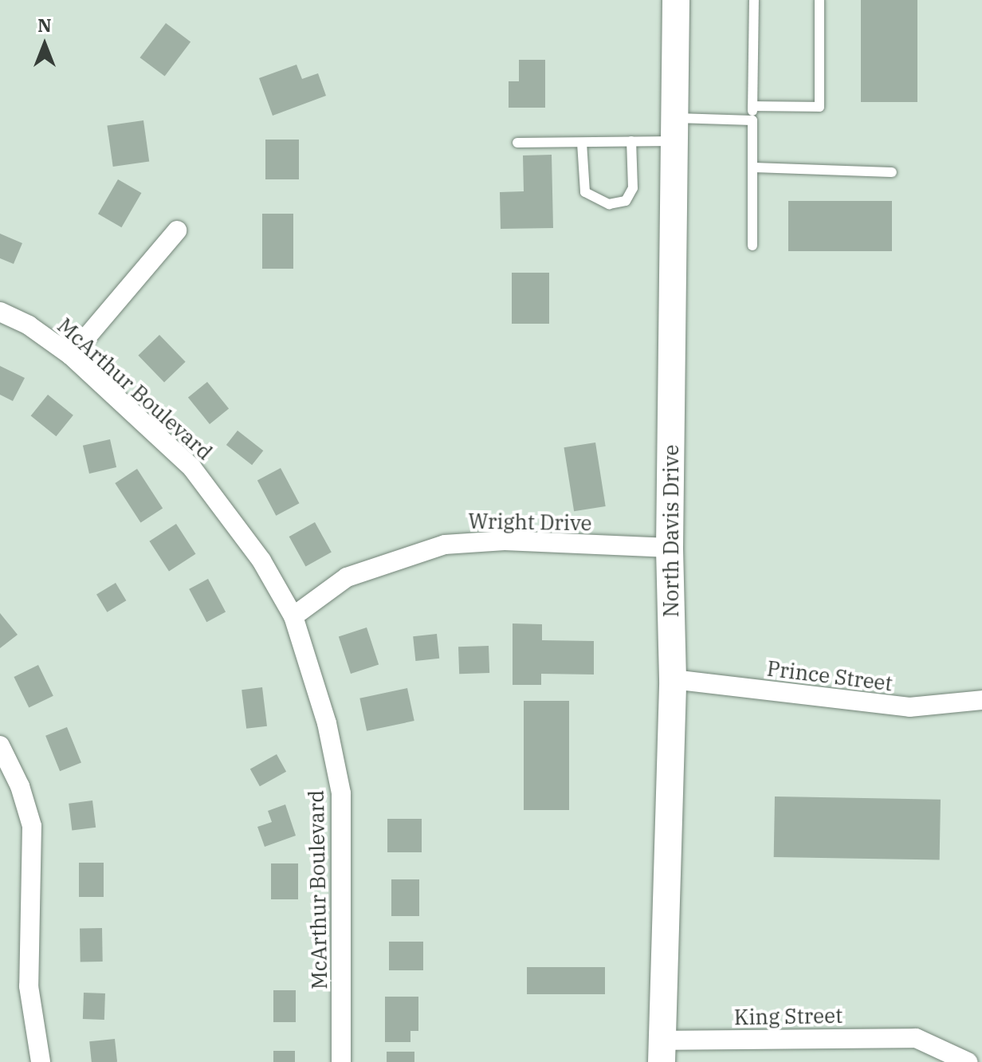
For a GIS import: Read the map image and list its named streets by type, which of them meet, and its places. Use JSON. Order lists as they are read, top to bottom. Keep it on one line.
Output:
{"streets":{"main road":["North Davis Drive"],"street":["McArthur Boulevard","Wright Drive","Prince Street","King Street"]},"crossings":[["McArthur Boulevard","Wright Drive"],["Wright Drive","North Davis Drive"],["North Davis Drive","Prince Street"],["North Davis Drive","King Street"]],"north":"top"}
